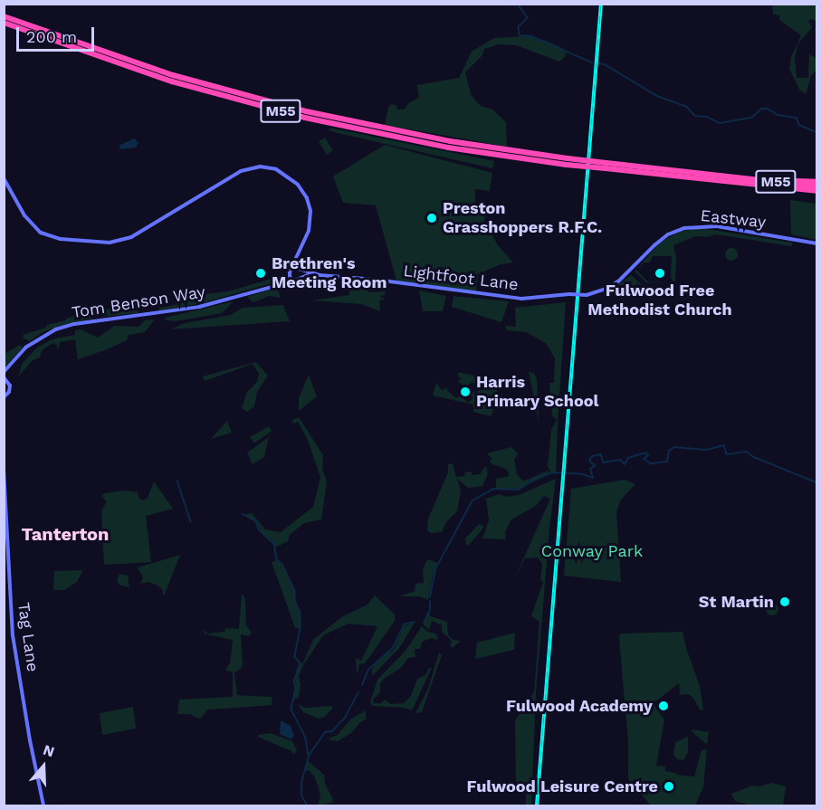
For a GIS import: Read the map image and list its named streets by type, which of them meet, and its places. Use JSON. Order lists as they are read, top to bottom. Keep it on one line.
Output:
{"streets":{"highway":["M55"],"main road":["Eastway","Lightfoot Lane","Tom Benson Way","Tag Lane"]},"crossings":[["Eastway","Lightfoot Lane"],["Lightfoot Lane","Tom Benson Way"]],"districts":["Tanterton"],"parks":["Conway Park"],"places":["Preston Grasshoppers R.F.C.","Brethren's Meeting Room","Fulwood Free Methodist Church","Harris Primary School","St Martin","Fulwood Academy","Fulwood Leisure Centre"],"scale_bar":"200 m","north":"top"}
